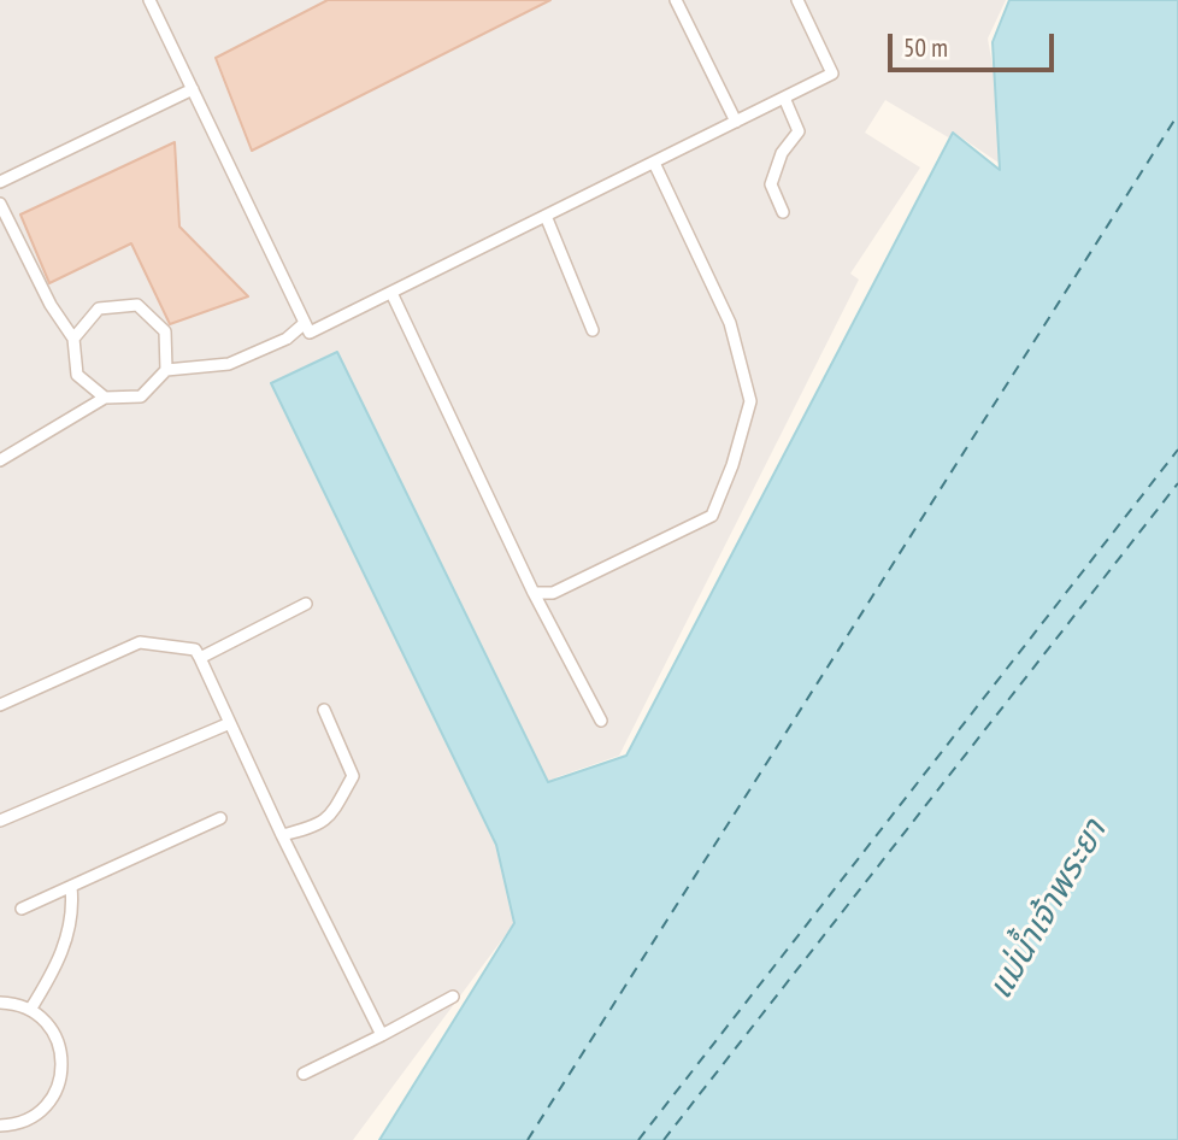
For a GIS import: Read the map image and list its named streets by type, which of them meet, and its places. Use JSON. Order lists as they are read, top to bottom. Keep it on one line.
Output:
{"water":["แม่น้ำเจ้าพระยา"],"scale_bar":"50 m"}
